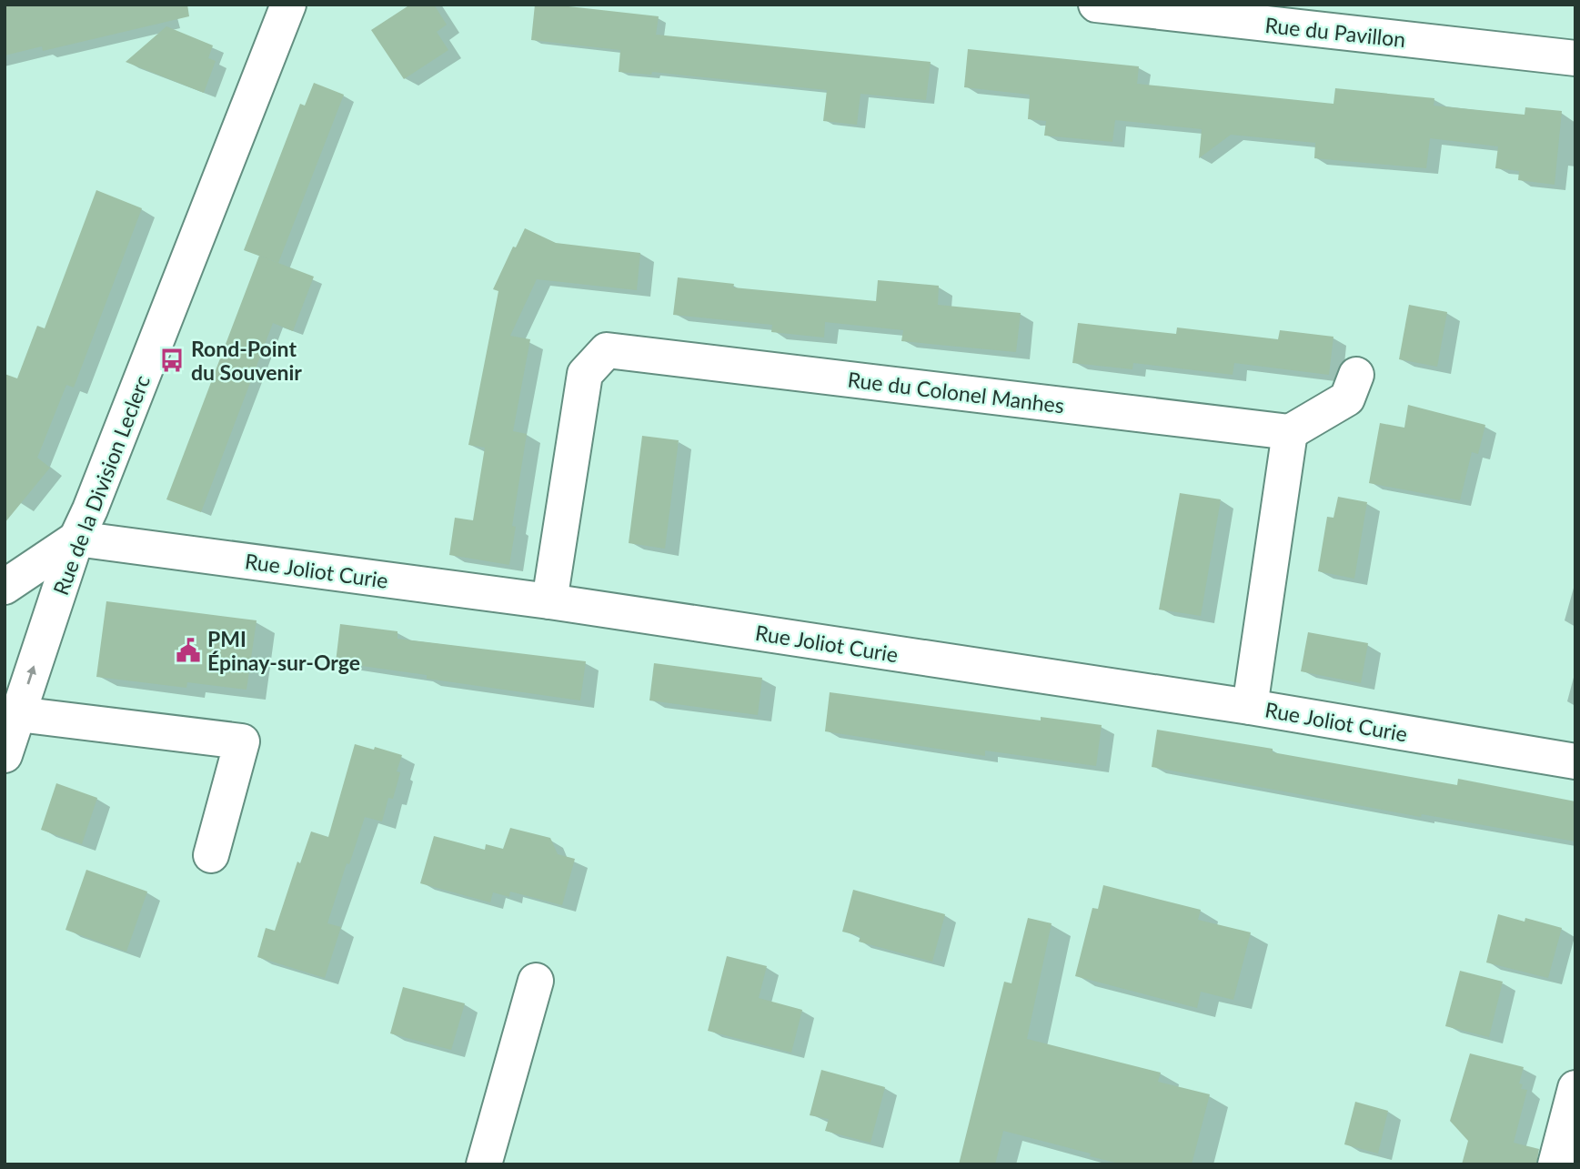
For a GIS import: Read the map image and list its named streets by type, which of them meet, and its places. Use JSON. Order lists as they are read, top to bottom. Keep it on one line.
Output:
{"streets":{"street":["Rue du Pavillon","Rue du Colonel Manhes","Rue de la Division Leclerc","Rue Joliot Curie"]},"crossings":[["Rue du Colonel Manhes","Rue Joliot Curie"],["Rue de la Division Leclerc","Rue Joliot Curie"]],"places":{"bus stop":["Rond-Point du Souvenir"],"public building":["PMI Épinay-sur-Orge"]}}
